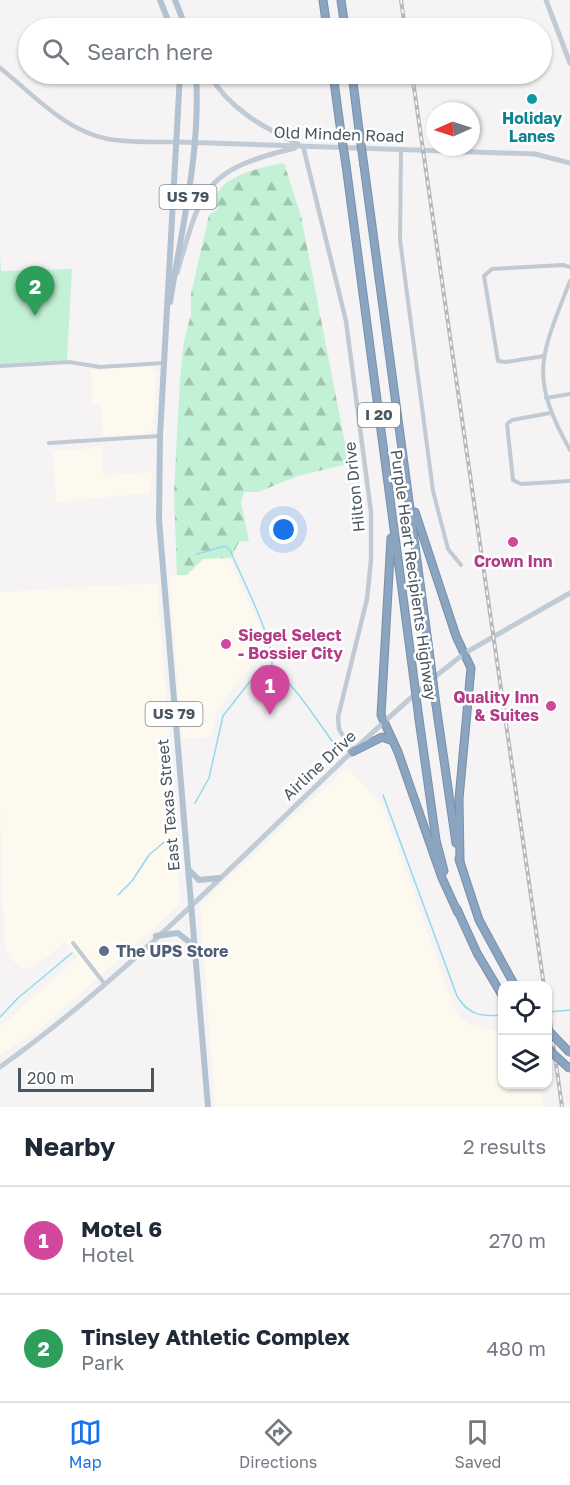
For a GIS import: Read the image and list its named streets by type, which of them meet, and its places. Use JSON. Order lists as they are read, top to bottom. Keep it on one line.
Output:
{"streets":{"highway":["I 20","Purple Heart Recipients Highway"],"main road":["Old Minden Road","US 79","Airline Drive","East Texas Street"],"street":["Hilton Drive"]},"crossings":[["Old Minden Road","Hilton Drive"],["Old Minden Road","East Texas Street"],["Hilton Drive","Airline Drive"],["Airline Drive","East Texas Street"]],"places":["Holiday Lanes","Crown Inn","Siegel Select - Bossier City","Quality Inn & Suites","The UPS Store"],"scale_bar":"200 m","north":"left","page":{"search":"Search here","pins":["2","1"],"scale":"200 m","heading":["Nearby","2 results"],"list":[{"mark":"1","name":"Motel 6","note":"Hotel","value":"270 m"},{"mark":"2","name":"Tinsley Athletic Complex","note":"Park","value":"480 m"}],"nav":["Map","Directions","Saved"]}}
